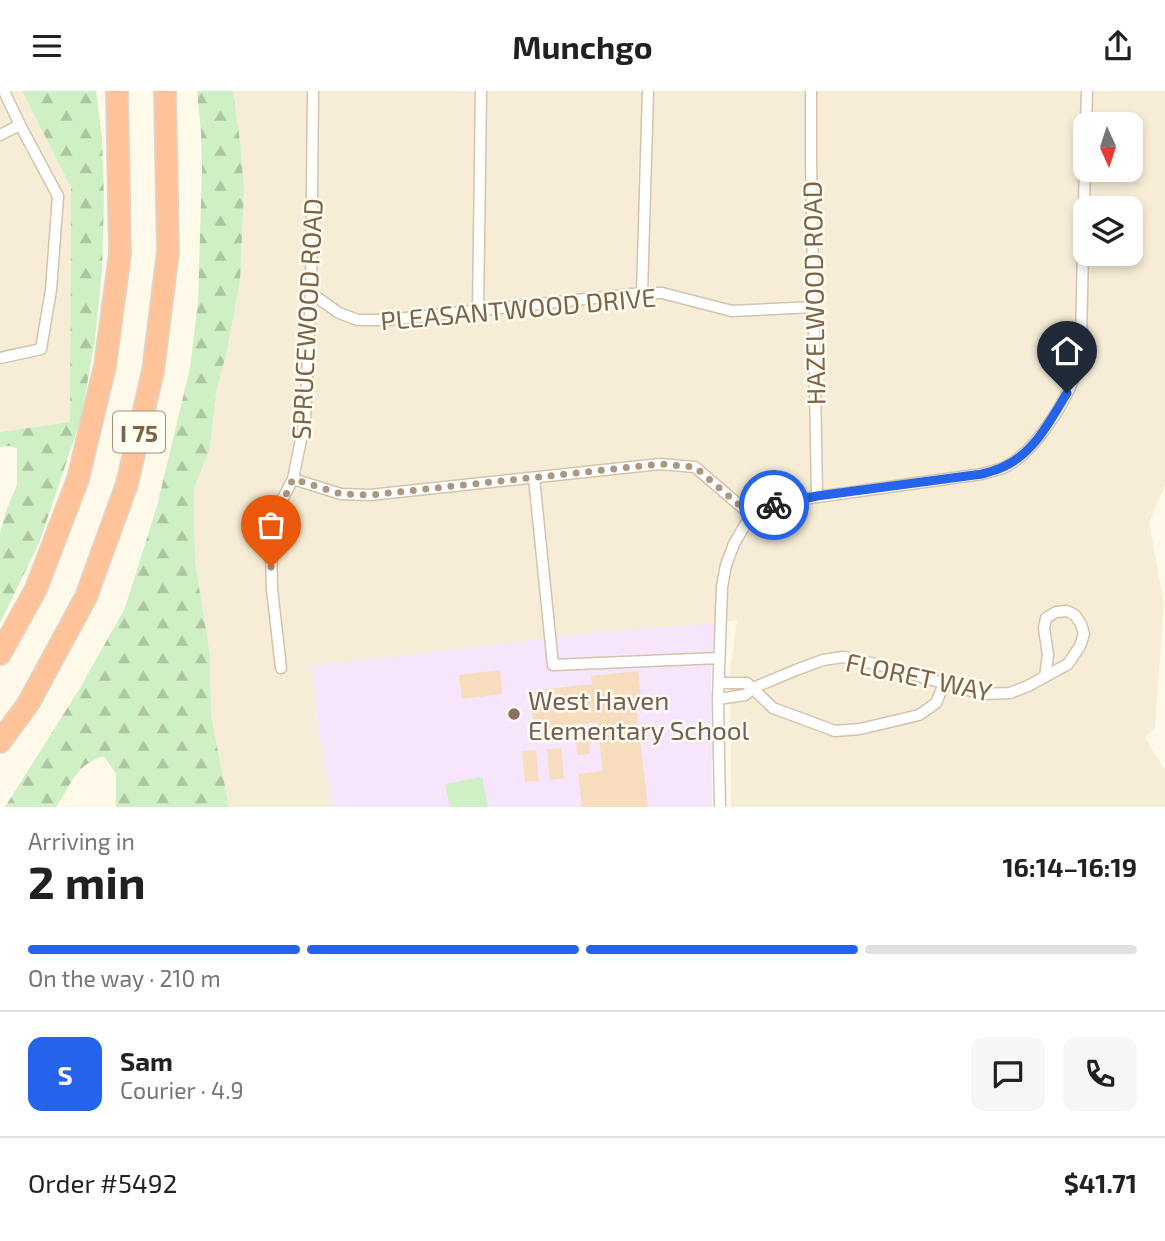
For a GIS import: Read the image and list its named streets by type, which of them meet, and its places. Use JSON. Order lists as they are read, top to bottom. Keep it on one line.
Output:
{"streets":{"highway":["I 75"],"street":["HAZELWOOD ROAD","PLEASANTWOOD DRIVE","SPRUCEWOOD ROAD","FLORET WAY"]},"crossings":[["HAZELWOOD ROAD","PLEASANTWOOD DRIVE"],["PLEASANTWOOD DRIVE","SPRUCEWOOD ROAD"]],"places":["West Haven Elementary School"],"north":"bottom","page":{"header":"Munchgo","heading":["2 min","Arriving in","16:14–16:19"],"panel":["Sam","Courier · 4.9","Order #5492","$41.71"],"bar":"On the way · 210 m","round":"S"}}
